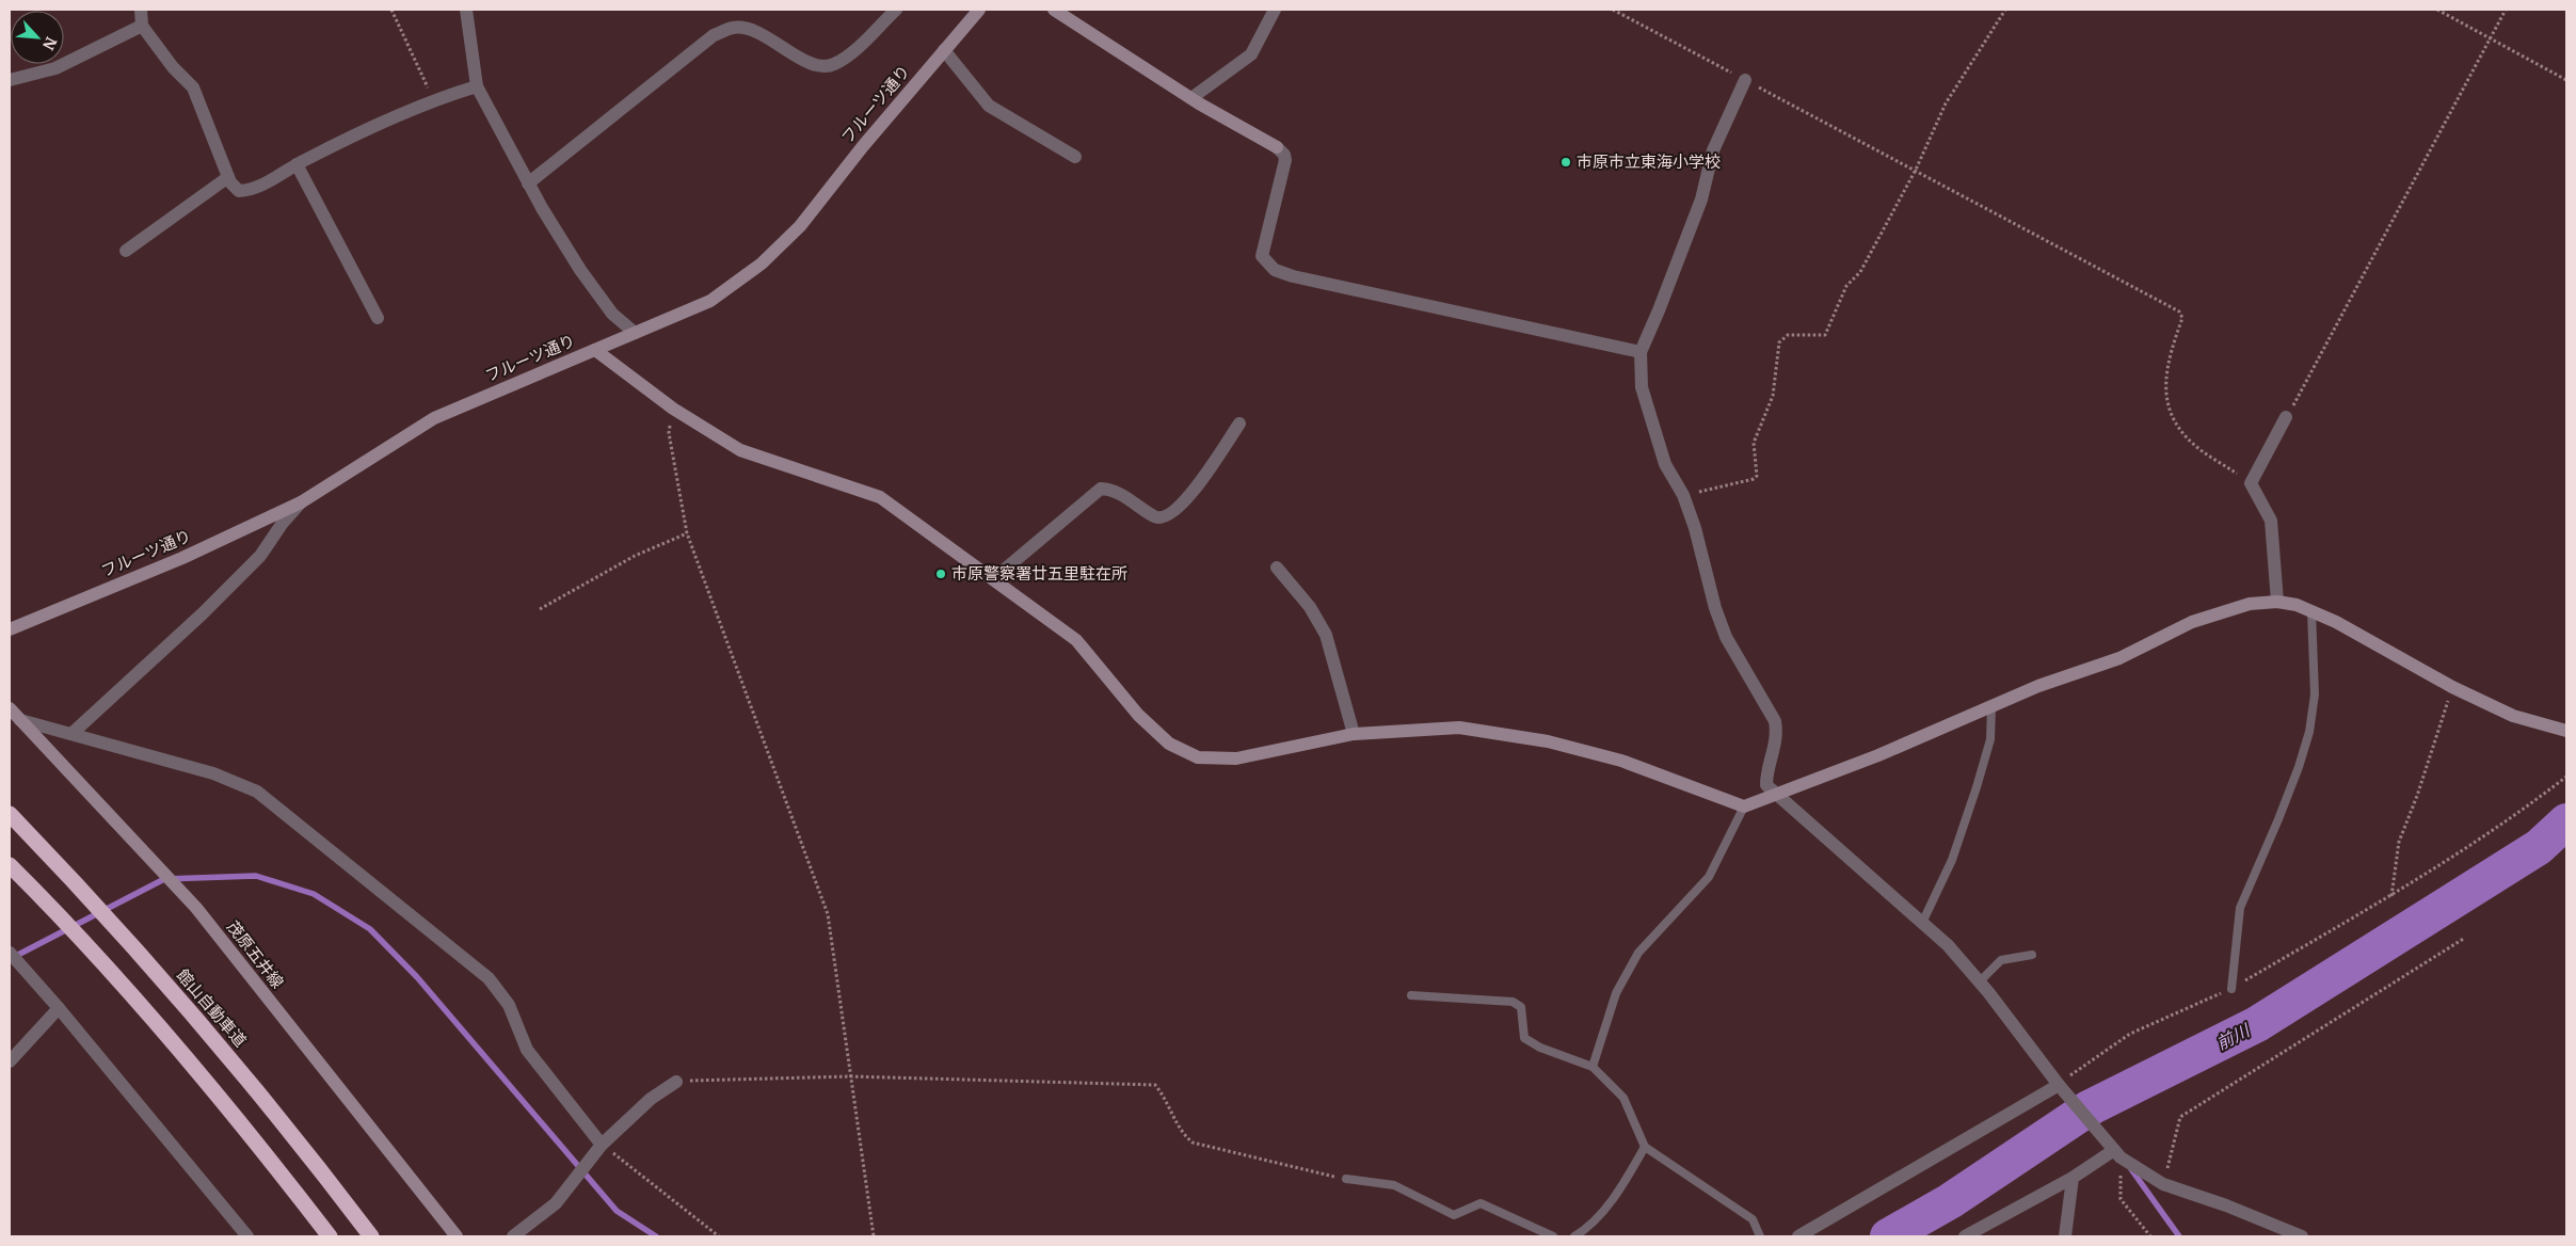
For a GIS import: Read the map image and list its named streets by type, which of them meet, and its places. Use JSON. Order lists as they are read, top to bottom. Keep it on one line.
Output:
{"streets":{"highway":["館山自動車道"],"street":["フルーツ通り","茂原五井線"]},"water":["前川"],"places":["市原市立東海小学校","市原警察署廿五里駐在所"],"north":"bottom right"}
